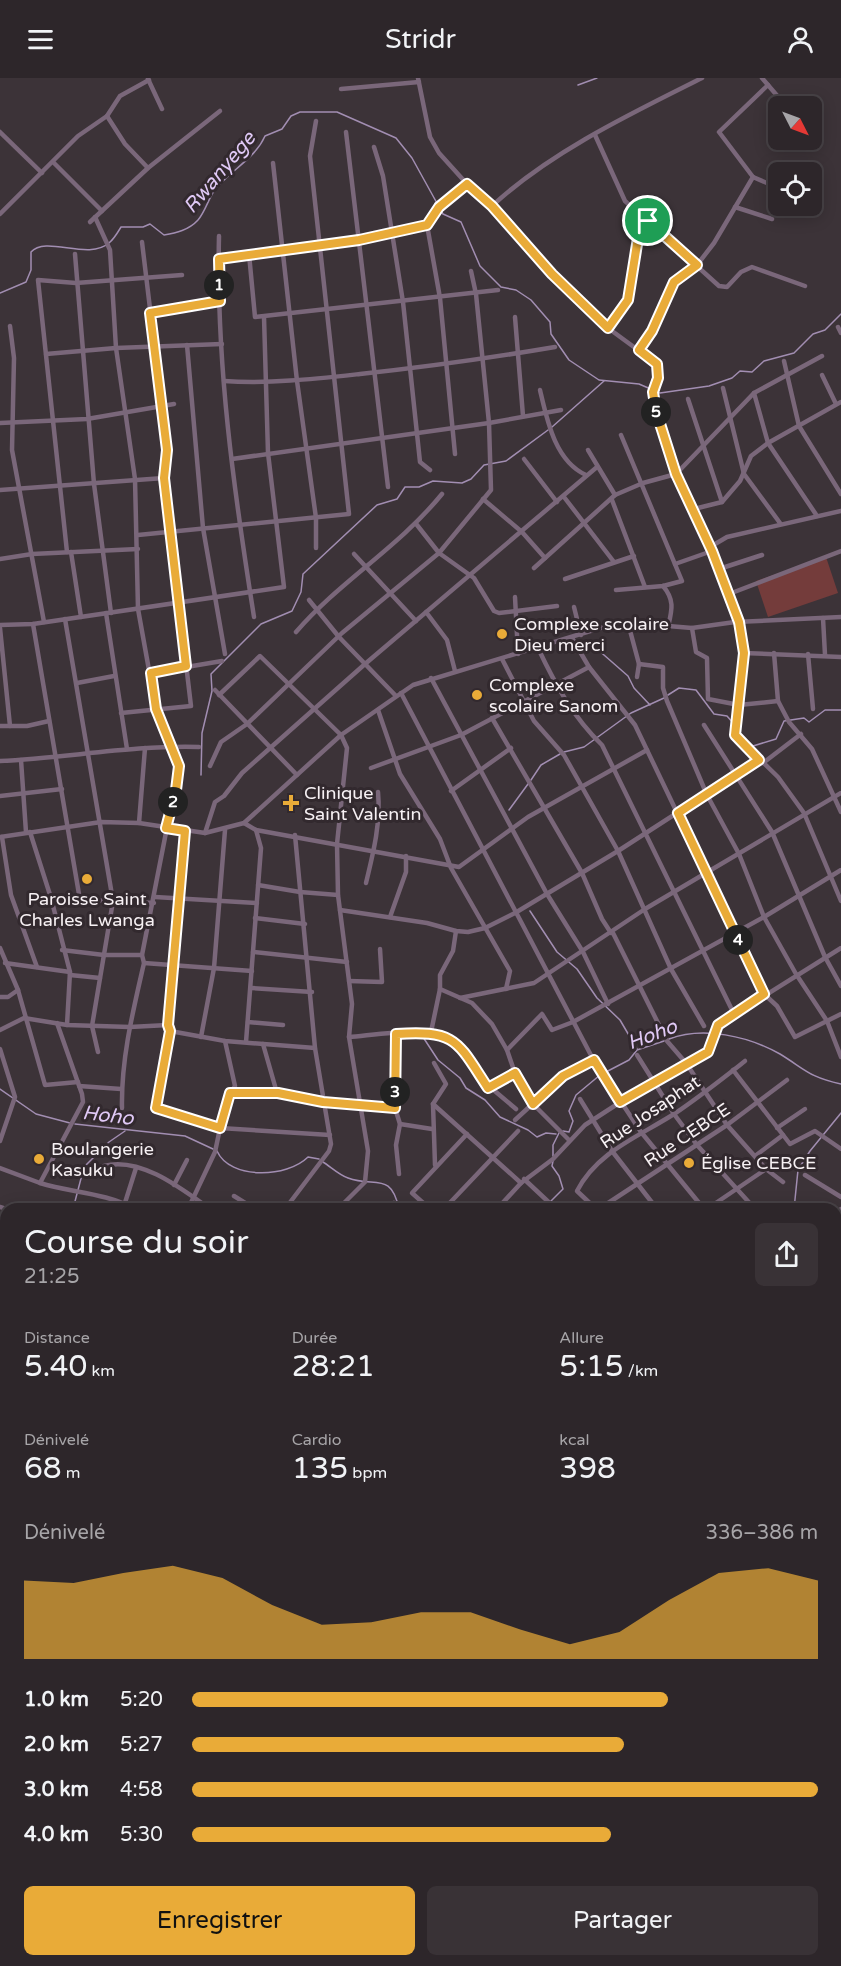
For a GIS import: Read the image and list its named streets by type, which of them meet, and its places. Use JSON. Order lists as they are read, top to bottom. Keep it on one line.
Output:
{"streets":{"street":["Rue Josaphat","Rue CEBCE"]},"water":["Rwanyege","Hoho"],"places":{"other":["Complexe scolaire Dieu merci","Complexe scolaire Sanom","Paroisse Saint Charles Lwanga","Boulangerie Kasuku","Église CEBCE"],"health":["Clinique Saint Valentin"]},"north":"bottom right","page":{"header":"Stridr","pins":["1","5","2","4","3"],"heading":["Course du soir","21:25"],"stats":[["Distance","5.40 km"],["Durée","28:21"],["Allure","5:15 /km"],["Dénivelé","68 m"],["Cardio","135 bpm"],["kcal","398"]],"chart":["Dénivelé","336–386 m"],"list":[{"name":"1.0 km","note":"5:20"},{"name":"2.0 km","note":"5:27"},{"name":"3.0 km","note":"4:58"},{"name":"4.0 km","note":"5:30"}],"buttons":["Enregistrer","Partager"]}}
